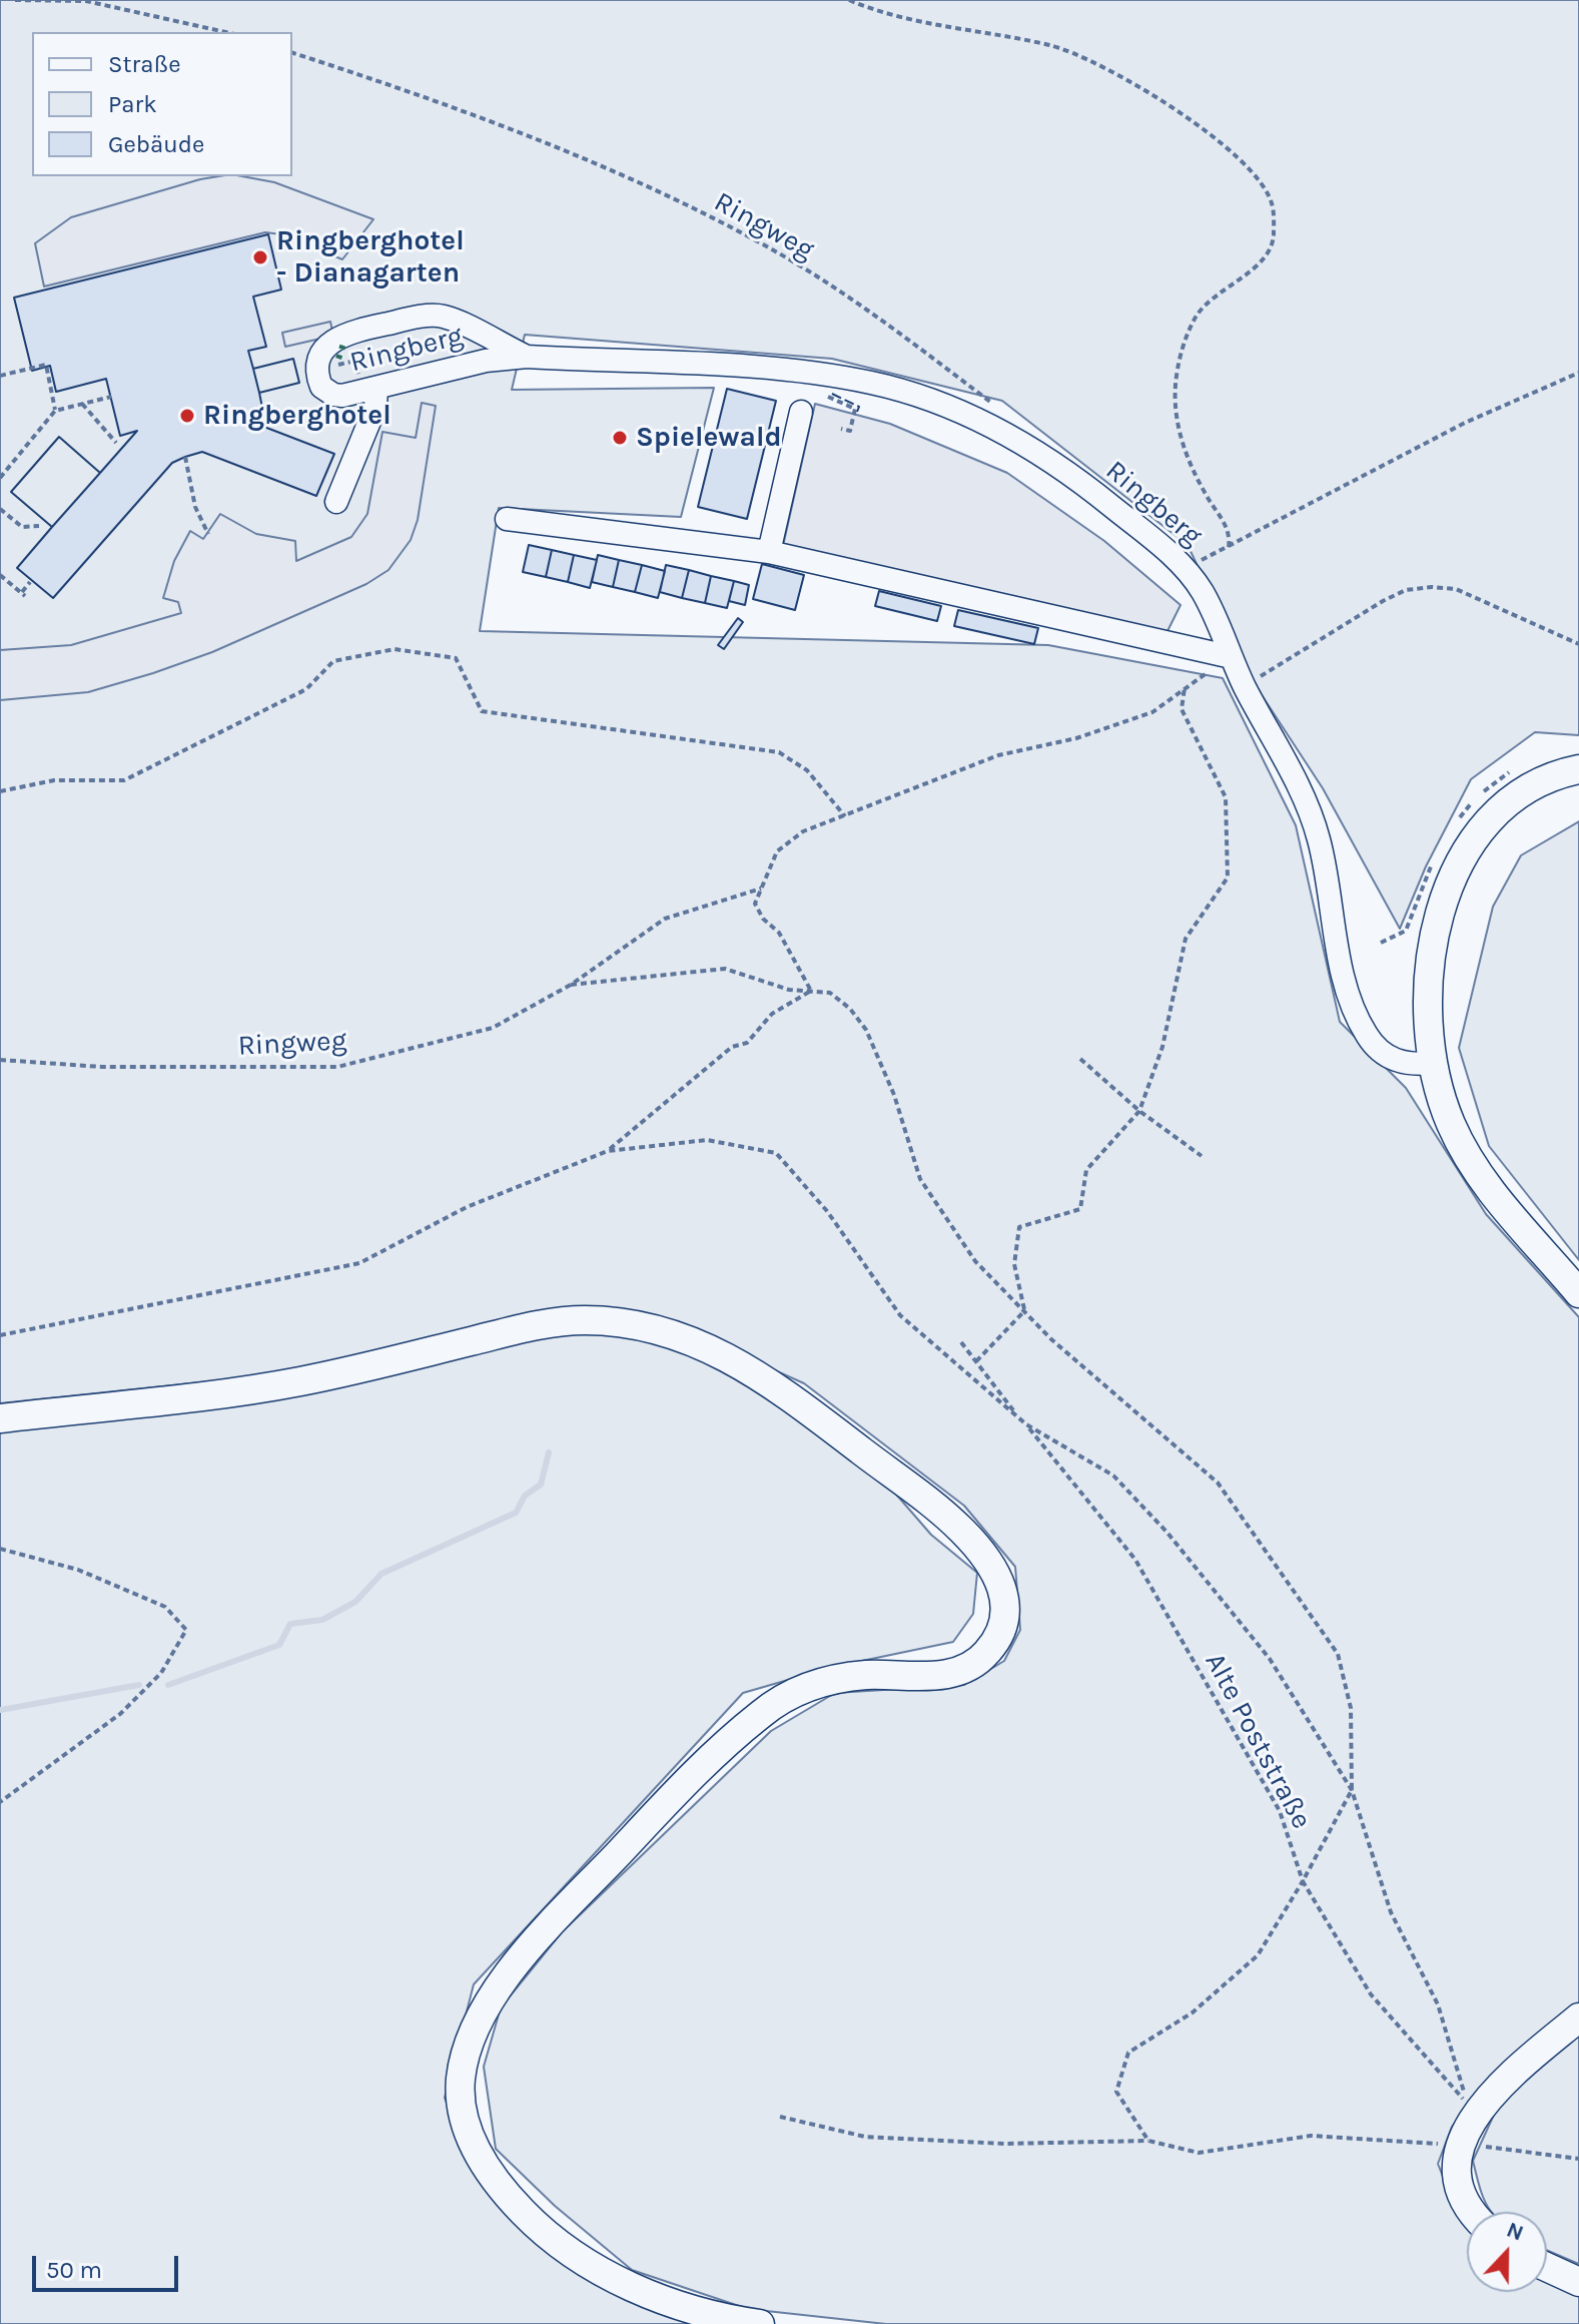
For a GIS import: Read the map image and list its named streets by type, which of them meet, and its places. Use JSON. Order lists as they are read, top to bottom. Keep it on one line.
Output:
{"streets":{"lane":["Ringberg"],"path":["Ringweg","Alte Poststraße"]},"places":["Ringberghotel - Dianagarten","Ringberghotel","Spielewald"],"legend":["Straße","Park","Gebäude"],"scale_bar":"50 m","north":"top"}
